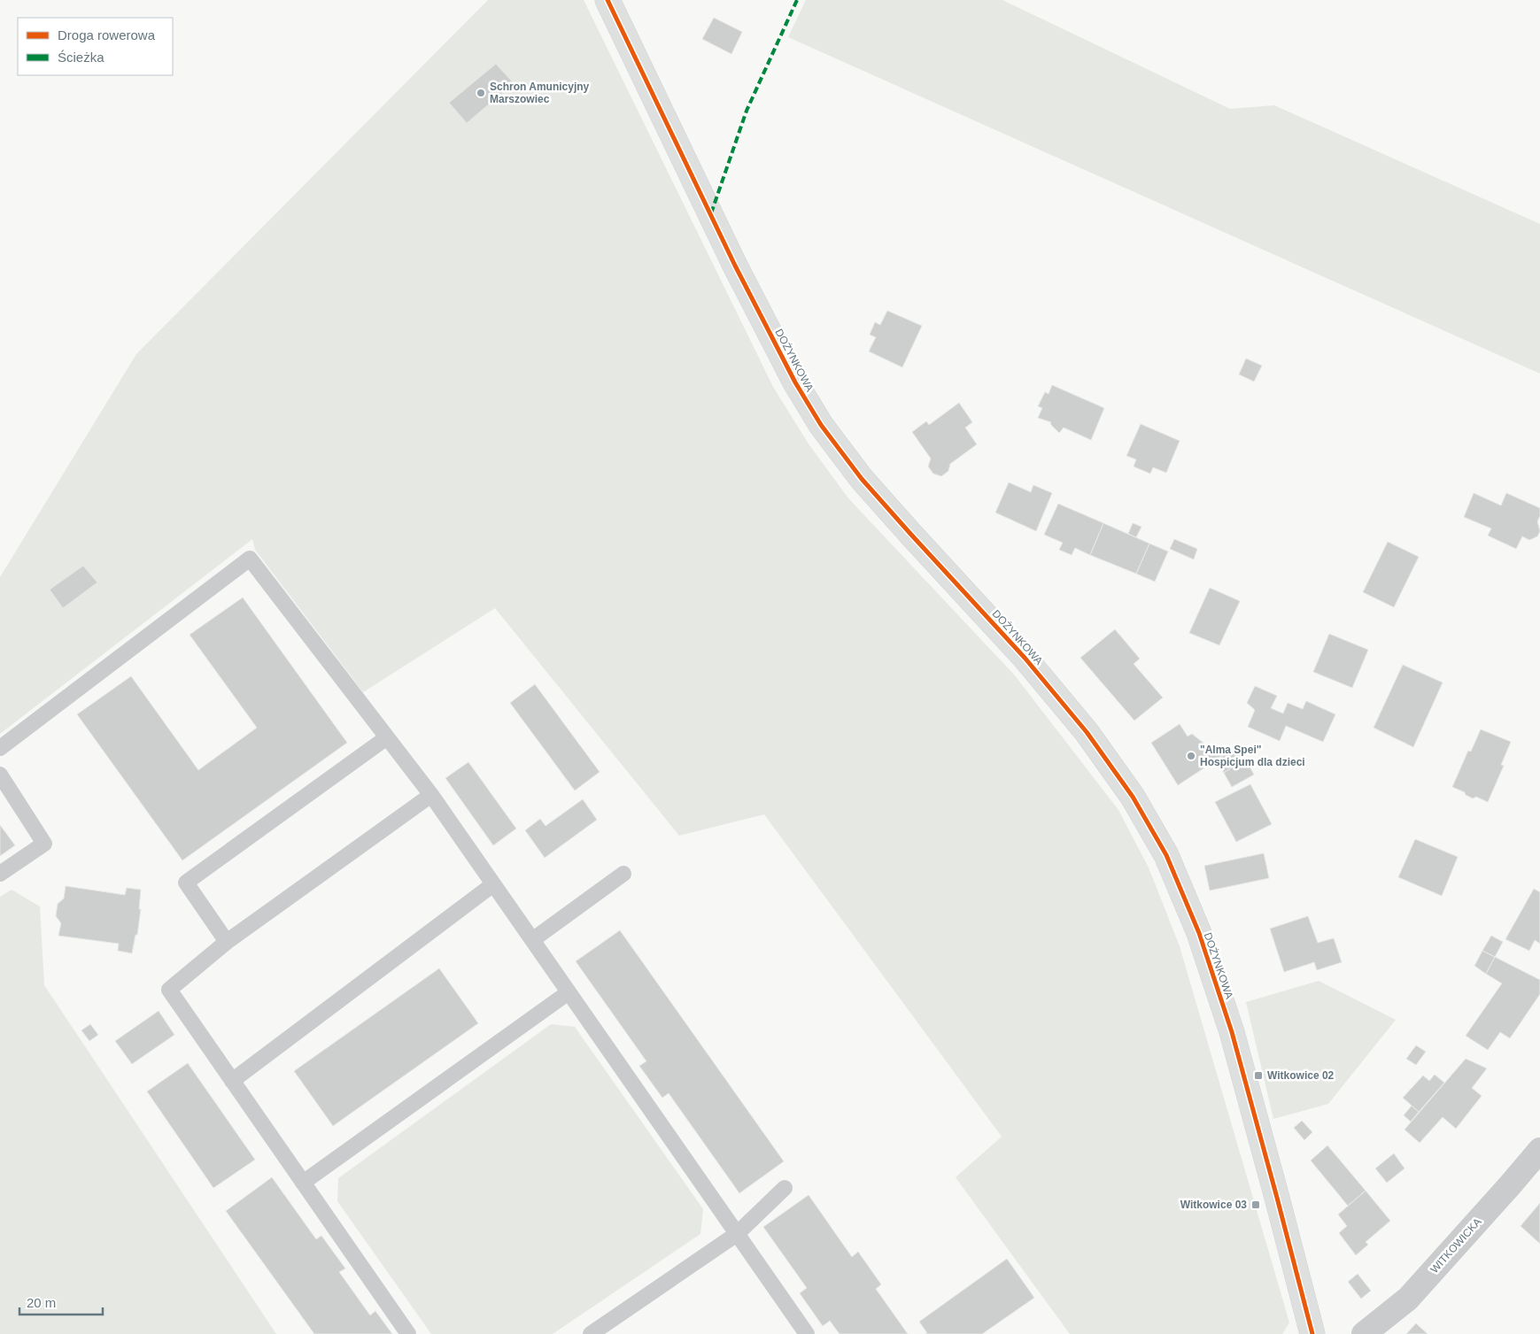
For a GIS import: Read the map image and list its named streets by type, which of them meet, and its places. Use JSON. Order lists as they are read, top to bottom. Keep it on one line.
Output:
{"streets":{"street":["DOŻYNKOWA","WITKOWICKA"]},"places":{"other":["Schron Amunicyjny Marszowiec","\"Alma Spei\" Hospicjum dla dzieci"],"transit":["Witkowice 02","Witkowice 03"]},"legend":["Droga rowerowa","Ścieżka"],"scale_bar":"20 m"}
